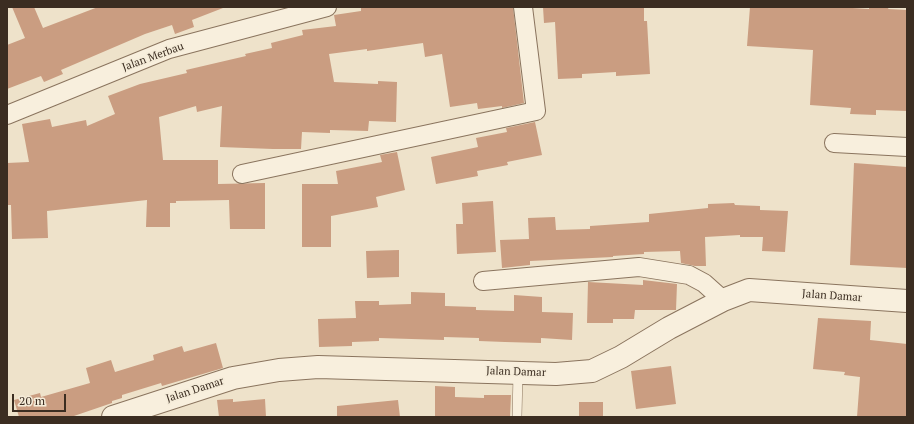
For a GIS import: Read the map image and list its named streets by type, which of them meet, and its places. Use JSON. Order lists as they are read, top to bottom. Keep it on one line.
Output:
{"streets":{"street":["Jalan Merbau","Jalan Damar"]},"scale_bar":"20 m"}
